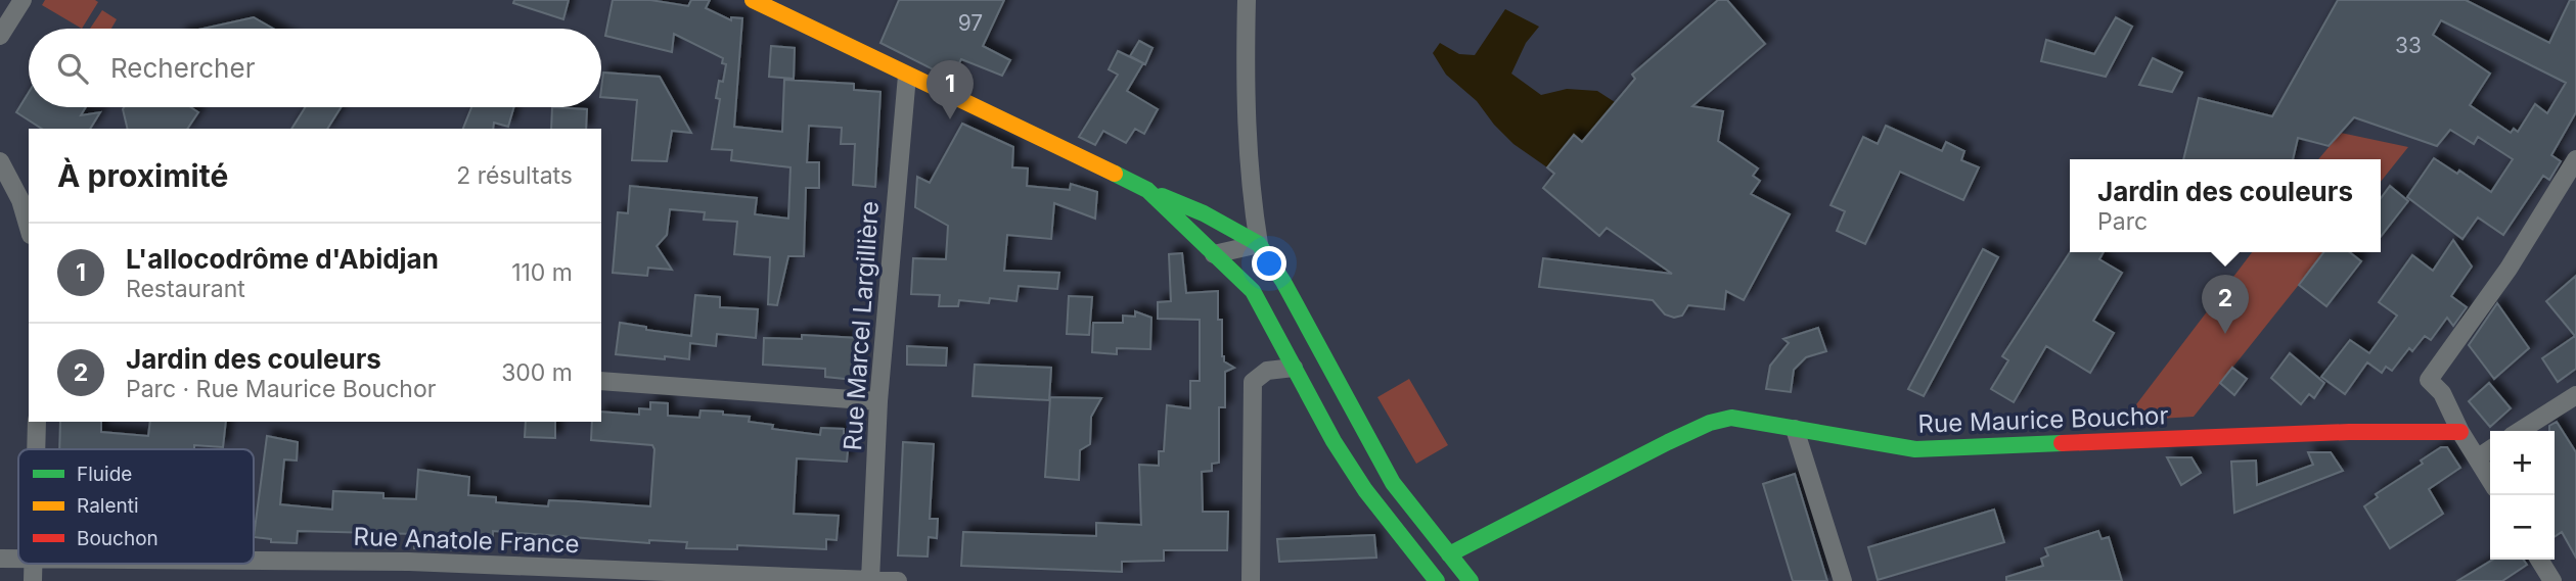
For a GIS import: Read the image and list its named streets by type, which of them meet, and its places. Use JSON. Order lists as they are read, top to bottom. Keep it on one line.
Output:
{"streets":{"main road":["Rue Maurice Bouchor"],"street":["Rue Marcel Largillière","Rue Anatole France"]},"crossings":[["Rue Marcel Largillière","Rue Anatole France"]],"house_numbers":["97","33"],"legend":["Fluide","Ralenti","Bouchon"],"page":{"search":"Rechercher","pins":["1","2"],"heading":["À proximité","2 résultats"],"popup":["Jardin des couleurs","Parc"],"list":[{"mark":"1","name":"L'allocodrôme d'Abidjan","note":"Restaurant","value":"110 m"},{"mark":"2","name":"Jardin des couleurs","note":"Parc · Rue Maurice Bouchor","value":"300 m"}],"map_buttons":["+","−"]}}
